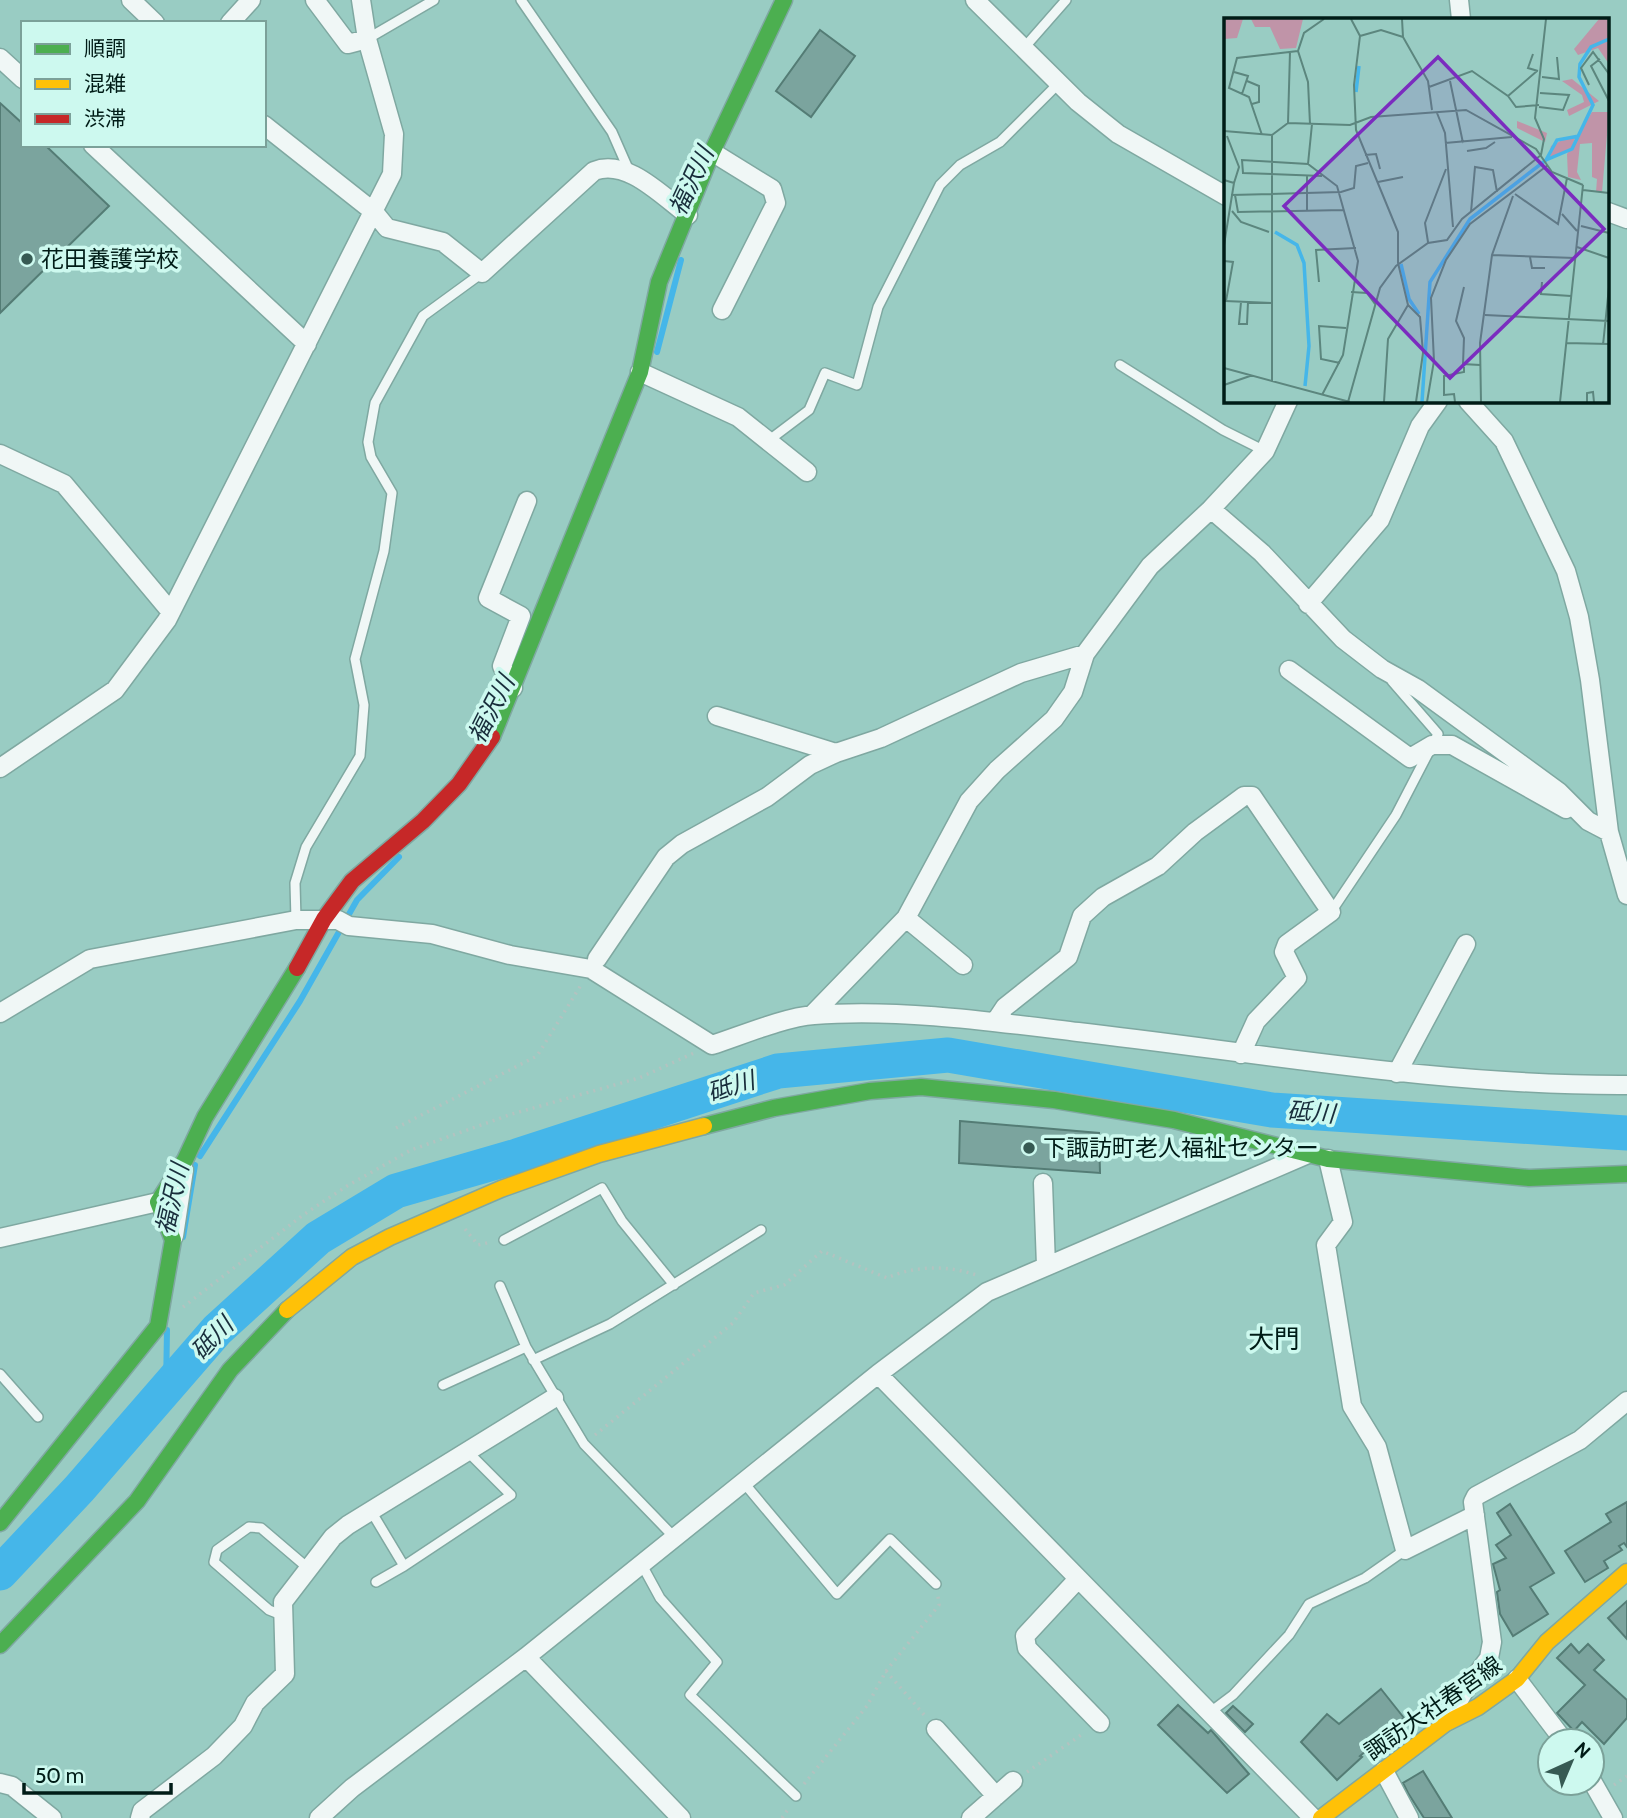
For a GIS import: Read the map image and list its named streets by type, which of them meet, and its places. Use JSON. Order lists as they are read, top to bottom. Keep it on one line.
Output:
{"streets":{"street":["諏訪大社春宮線"]},"districts":["大門"],"water":["福沢川","砥川"],"places":["花田養護学校","下諏訪町老人福祉センター"],"legend":["順調","混雑","渋滞"],"scale_bar":"50 m","north":"top right"}
